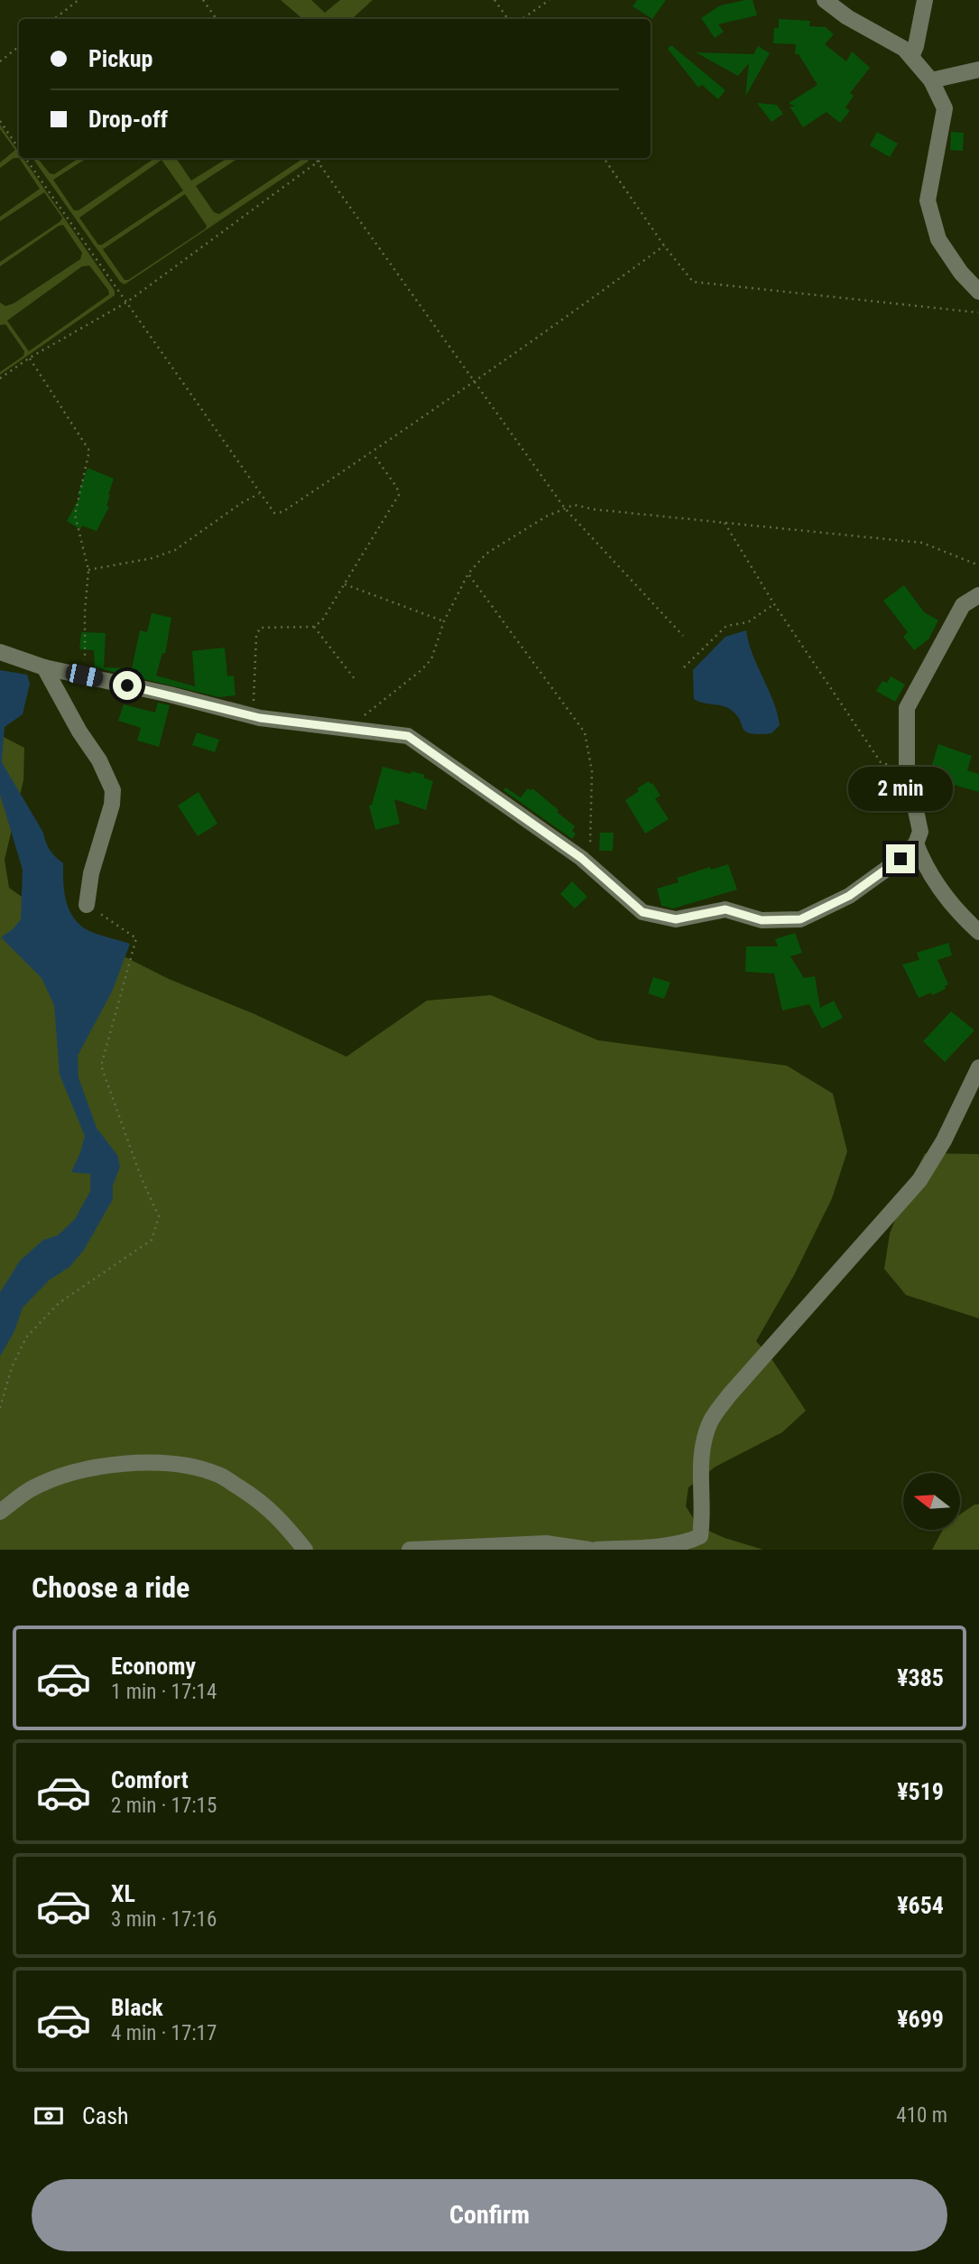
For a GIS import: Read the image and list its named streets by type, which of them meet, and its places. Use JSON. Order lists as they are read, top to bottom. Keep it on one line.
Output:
{"north":"left","page":{"banner":["Pickup","Drop-off"],"bubble":"2 min","heading":"Choose a ride","list":[{"name":"Economy","note":"1 min · 17:14","value":"¥385"},{"name":"Comfort","note":"2 min · 17:15","value":"¥519"},{"name":"XL","note":"3 min · 17:16","value":"¥654"},{"name":"Black","note":"4 min · 17:17","value":"¥699"}],"pay":["Cash","410 m"],"buttons":"Confirm"}}
